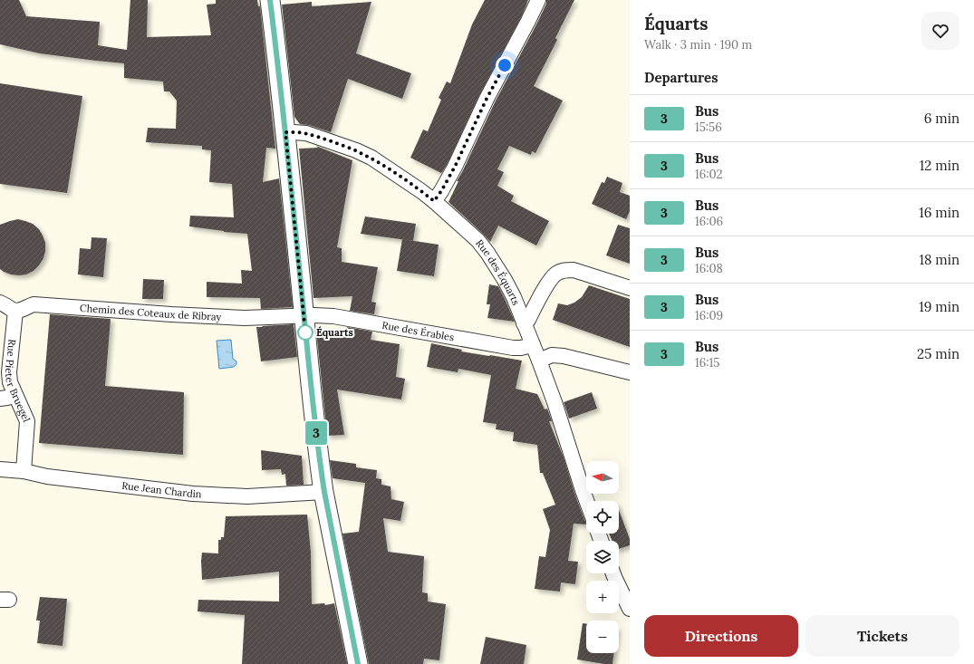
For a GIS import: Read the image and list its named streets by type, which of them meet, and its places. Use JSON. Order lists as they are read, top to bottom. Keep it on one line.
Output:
{"streets":{"street":["Rue des Équarts","Chemin des Coteaux de Ribray","Rue des Érables","Rue Pieter Bruegel","Rue Jean Chardin"]},"crossings":[["Rue des Équarts","Rue des Érables"],["Chemin des Coteaux de Ribray","Rue des Érables"],["Chemin des Coteaux de Ribray","Rue Pieter Bruegel"],["Rue Pieter Bruegel","Rue Jean Chardin"]],"places":["Équarts"],"lines":["bus line 3"],"north":"left","page":{"on_map":"3","heading":[["Équarts","Walk · 3 min · 190 m"],"Departures"],"list":[{"mark":"3","name":"Bus","note":"15:56","value":"6 min"},{"mark":"3","name":"Bus","note":"16:02","value":"12 min"},{"mark":"3","name":"Bus","note":"16:06","value":"16 min"},{"mark":"3","name":"Bus","note":"16:08","value":"18 min"},{"mark":"3","name":"Bus","note":"16:09","value":"19 min"},{"mark":"3","name":"Bus","note":"16:15","value":"25 min"}],"map_buttons":["+","−"],"buttons":["Directions","Tickets"]}}
